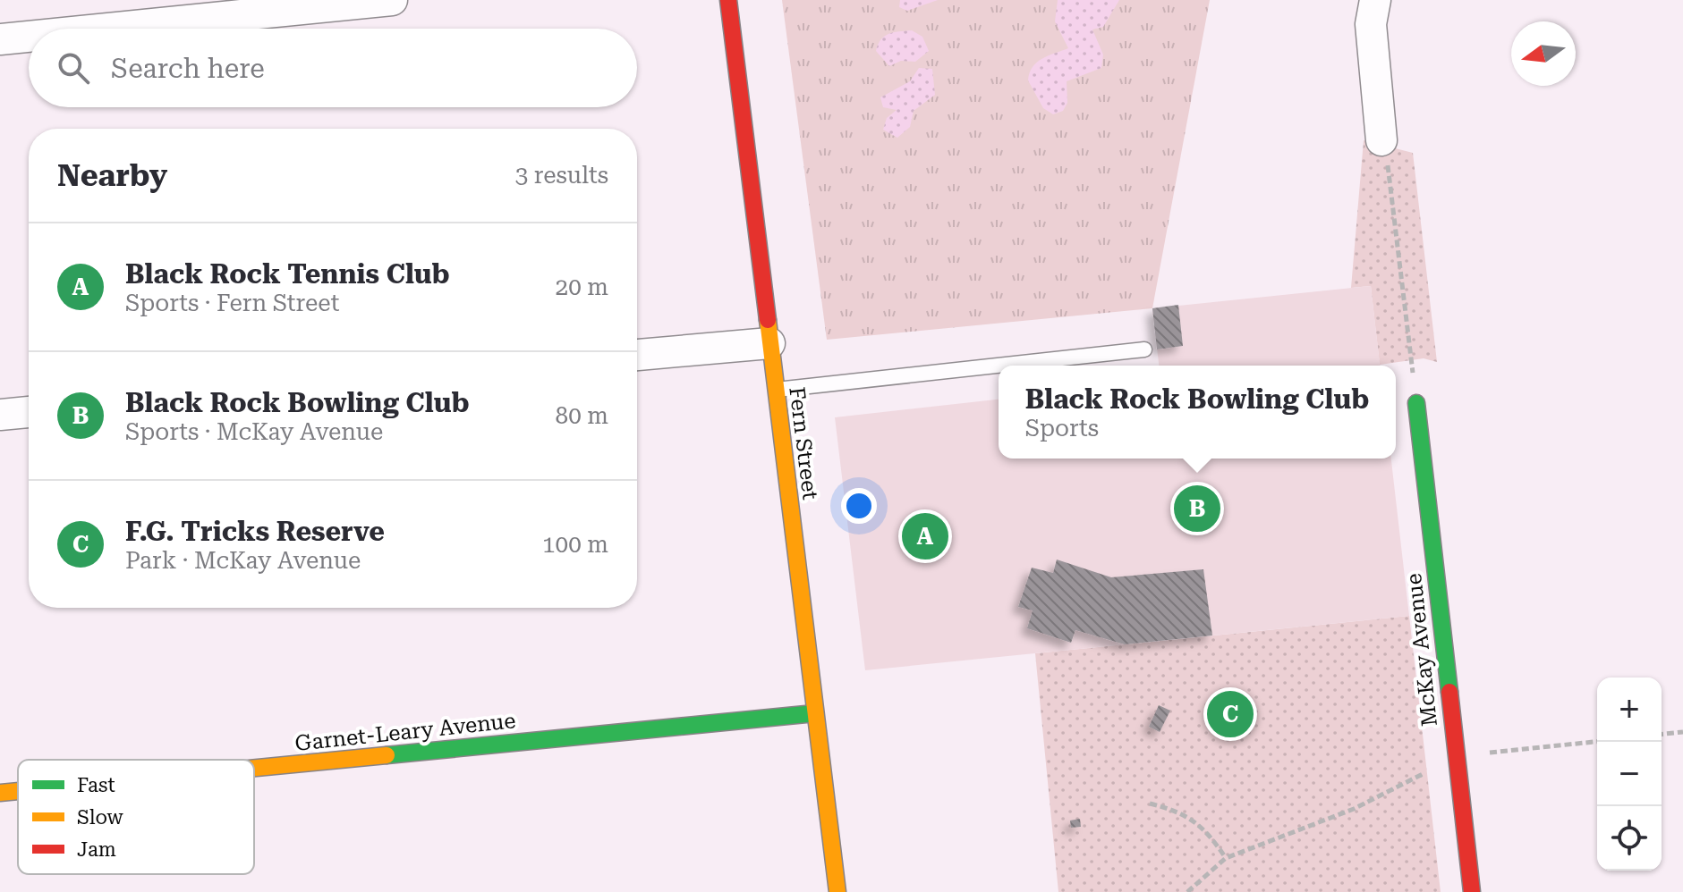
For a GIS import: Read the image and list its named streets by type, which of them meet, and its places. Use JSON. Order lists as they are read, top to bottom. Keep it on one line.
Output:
{"streets":{"street":["Fern Street","McKay Avenue","Garnet-Leary Avenue"]},"crossings":[["Fern Street","Garnet-Leary Avenue"]],"legend":["Fast","Slow","Jam"],"north":"left","page":{"search":"Search here","heading":["Nearby","3 results"],"list":[{"mark":"A","name":"Black Rock Tennis Club","note":"Sports · Fern Street","value":"20 m"},{"mark":"B","name":"Black Rock Bowling Club","note":"Sports · McKay Avenue","value":"80 m"},{"mark":"C","name":"F.G. Tricks Reserve","note":"Park · McKay Avenue","value":"100 m"}],"popup":["Black Rock Bowling Club","Sports"],"pins":["B","A","C"],"map_buttons":["+","−"]}}
